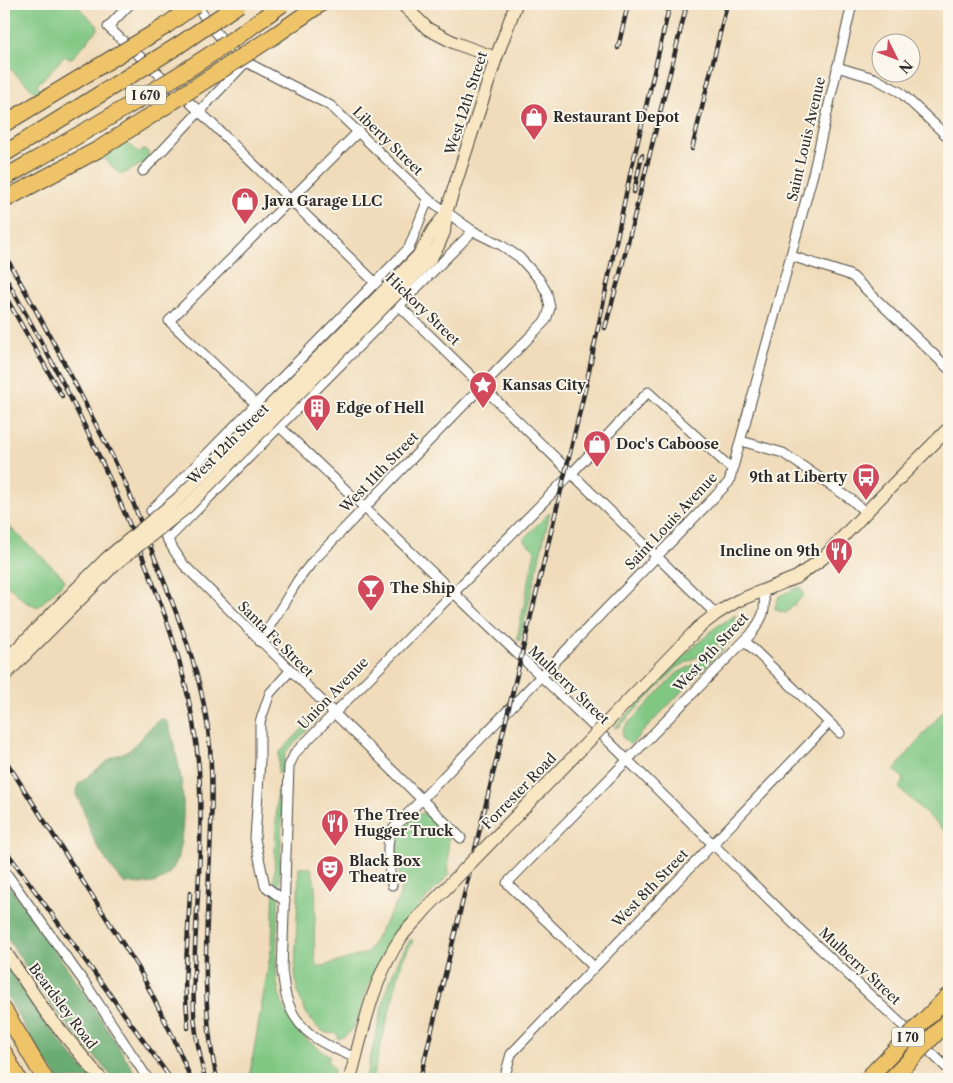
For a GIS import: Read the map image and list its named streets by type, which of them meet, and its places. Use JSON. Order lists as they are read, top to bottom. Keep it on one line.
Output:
{"streets":{"highway":["I 670","I 70"],"main road":["West 12th Street","Forrester Road","Beardsley Road"],"street":["Saint Louis Avenue","Liberty Street","Hickory Street","West 11th Street","Santa Fe Street","West 9th Street","Mulberry Street","Union Avenue","West 8th Street"]},"crossings":[["West 12th Street","Liberty Street"],["West 12th Street","Hickory Street"],["West 12th Street","Santa Fe Street"],["West 12th Street","Mulberry Street"],["Saint Louis Avenue","Hickory Street"],["Saint Louis Avenue","Santa Fe Street"],["Saint Louis Avenue","Mulberry Street"],["Saint Louis Avenue","Union Avenue"],["Liberty Street","West 11th Street"],["Hickory Street","West 11th Street"],["Hickory Street","Mulberry Street"],["Hickory Street","Union Avenue"],["Hickory Street","Forrester Road"],["West 11th Street","Santa Fe Street"],["West 11th Street","Mulberry Street"],["Santa Fe Street","Union Avenue"],["West 9th Street","Mulberry Street"],["West 9th Street","Forrester Road"],["West 9th Street","West 8th Street"],["Mulberry Street","Union Avenue"],["Mulberry Street","West 8th Street"],["Union Avenue","Forrester Road"]],"places":{"shop":["Restaurant Depot","Java Garage LLC","Doc's Caboose"],"place":["Kansas City"],"building":["Edge of Hell"],"bus stop":["9th at Liberty"],"restaurant":["Incline on 9th","The Tree Hugger Truck"],"bar":["The Ship"],"theatre":["Black Box Theatre"]},"north":"bottom right"}
